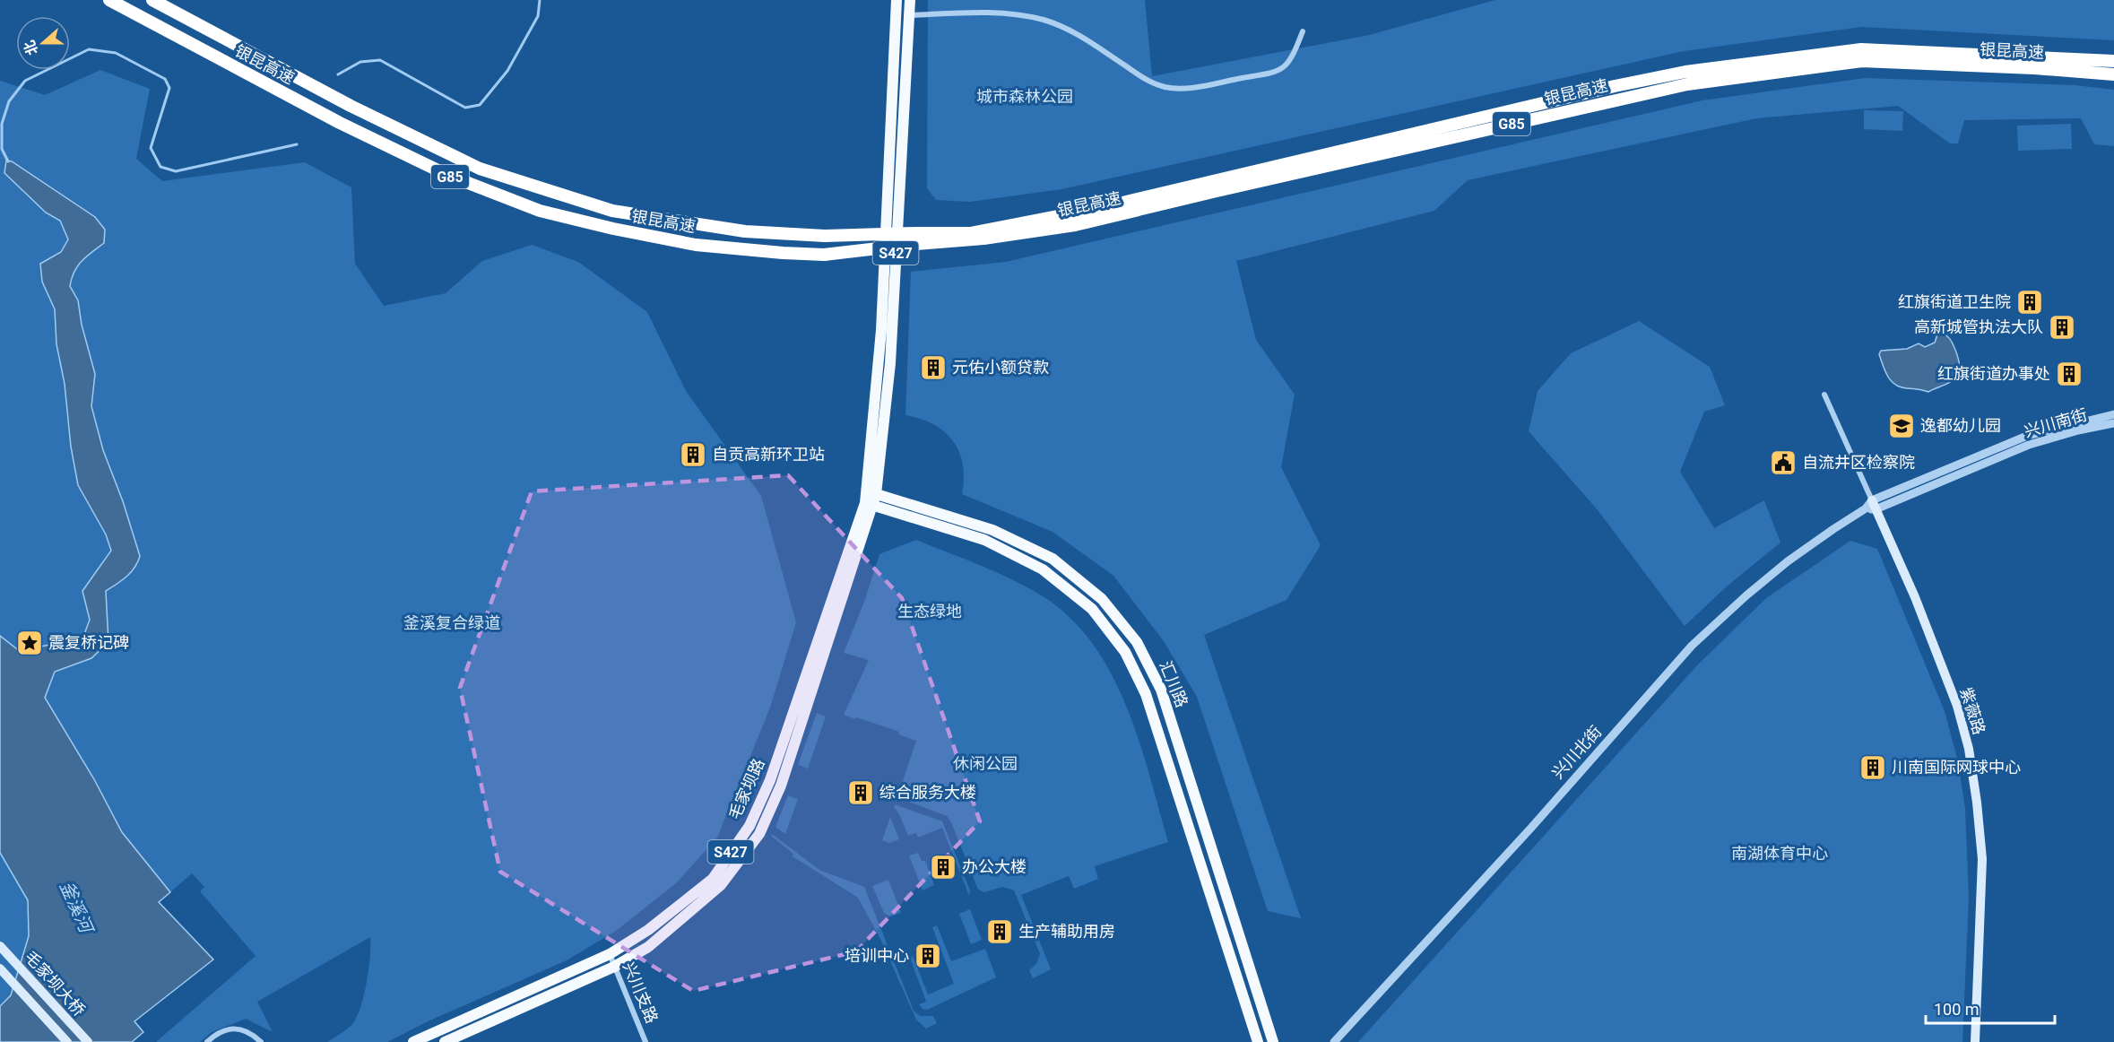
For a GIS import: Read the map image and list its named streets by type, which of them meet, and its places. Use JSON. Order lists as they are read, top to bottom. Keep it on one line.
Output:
{"streets":{"highway":["银昆高速","G85"],"main road":["S427","汇川路","紫薇路","毛家坝路","毛家坝大桥"],"street":["兴川南街","兴川北街","兴川支路"]},"crossings":[["S427","汇川路"],["S427","毛家坝路"],["兴川南街","紫薇路"],["兴川南街","兴川北街"],["汇川路","毛家坝路"],["紫薇路","兴川北街"],["毛家坝路","兴川支路"]],"water":["釜溪河"],"parks":["城市森林公园","生态绿地","釜溪复合绿道","休闲公园","南湖体育中心"],"places":{"building":["红旗街道卫生院","高新城管执法大队","元佑小额贷款","红旗街道办事处","自贡高新环卫站","川南国际网球中心","综合服务大楼","办公大楼","生产辅助用房","培训中心"],"school or university":["逸都幼儿园"],"public building":["自流井区检察院"],"place":["震复桥记碑"]},"scale_bar":"100 m","north":"left"}
